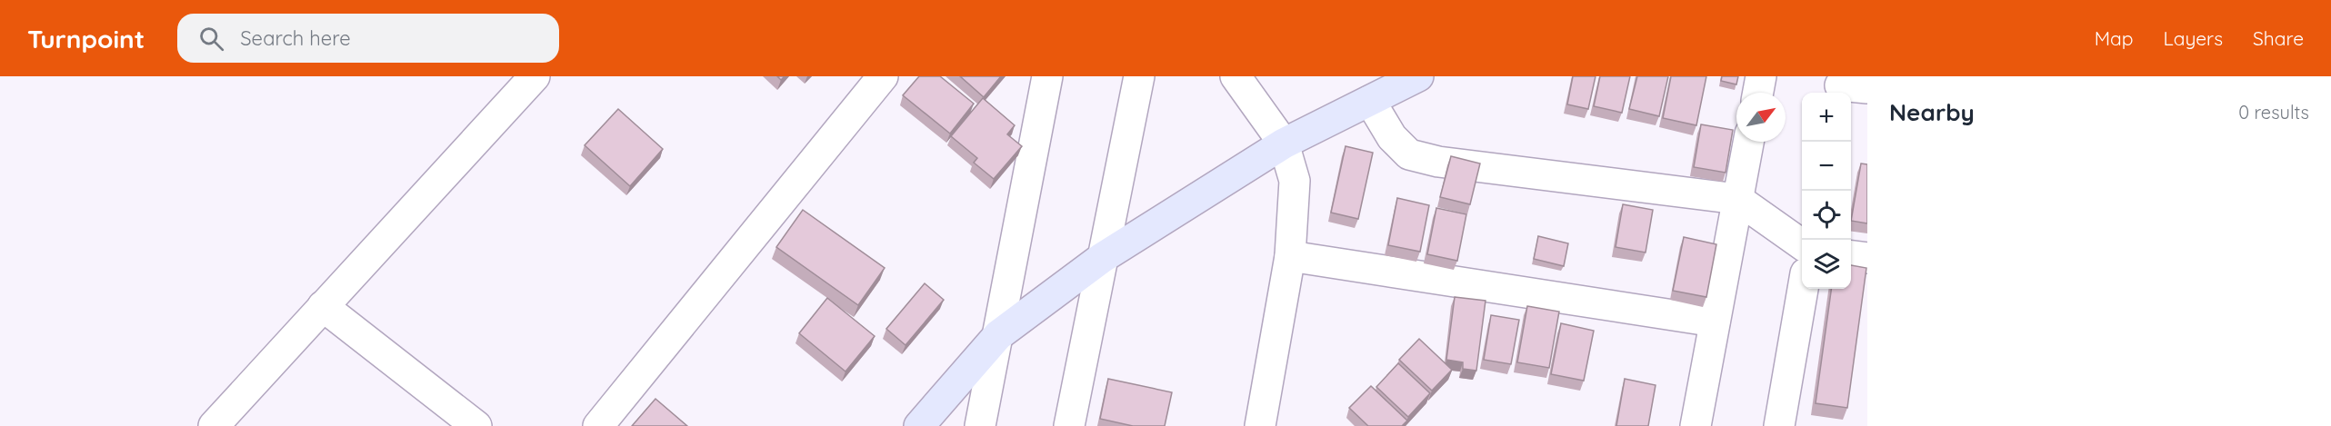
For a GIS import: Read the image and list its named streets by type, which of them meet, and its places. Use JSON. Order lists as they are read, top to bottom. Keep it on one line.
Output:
{"north":"top right","page":{"header":"Turnpoint","search":"Search here","nav":["Map","Layers","Share"],"heading":["Nearby","0 results"],"map_buttons":["+","−"]}}
